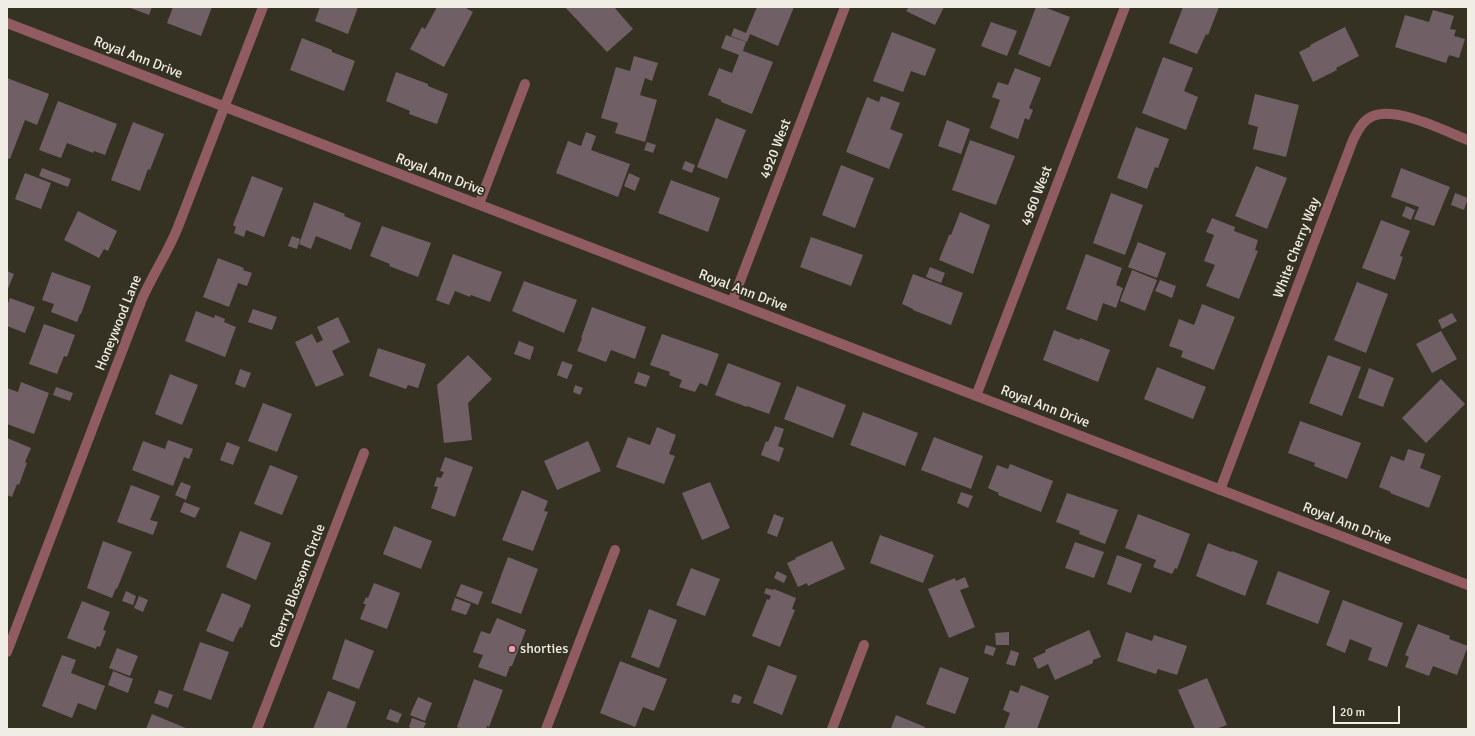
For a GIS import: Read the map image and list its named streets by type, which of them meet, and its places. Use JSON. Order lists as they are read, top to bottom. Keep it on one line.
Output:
{"streets":{"street":["Royal Ann Drive","4920 West","4960 West","White Cherry Way","Honeywood Lane","Cherry Blossom Circle"]},"crossings":[["Royal Ann Drive","4920 West"],["Royal Ann Drive","4960 West"],["Royal Ann Drive","White Cherry Way"],["Royal Ann Drive","Honeywood Lane"]],"places":["shorties"],"scale_bar":"20 m"}
